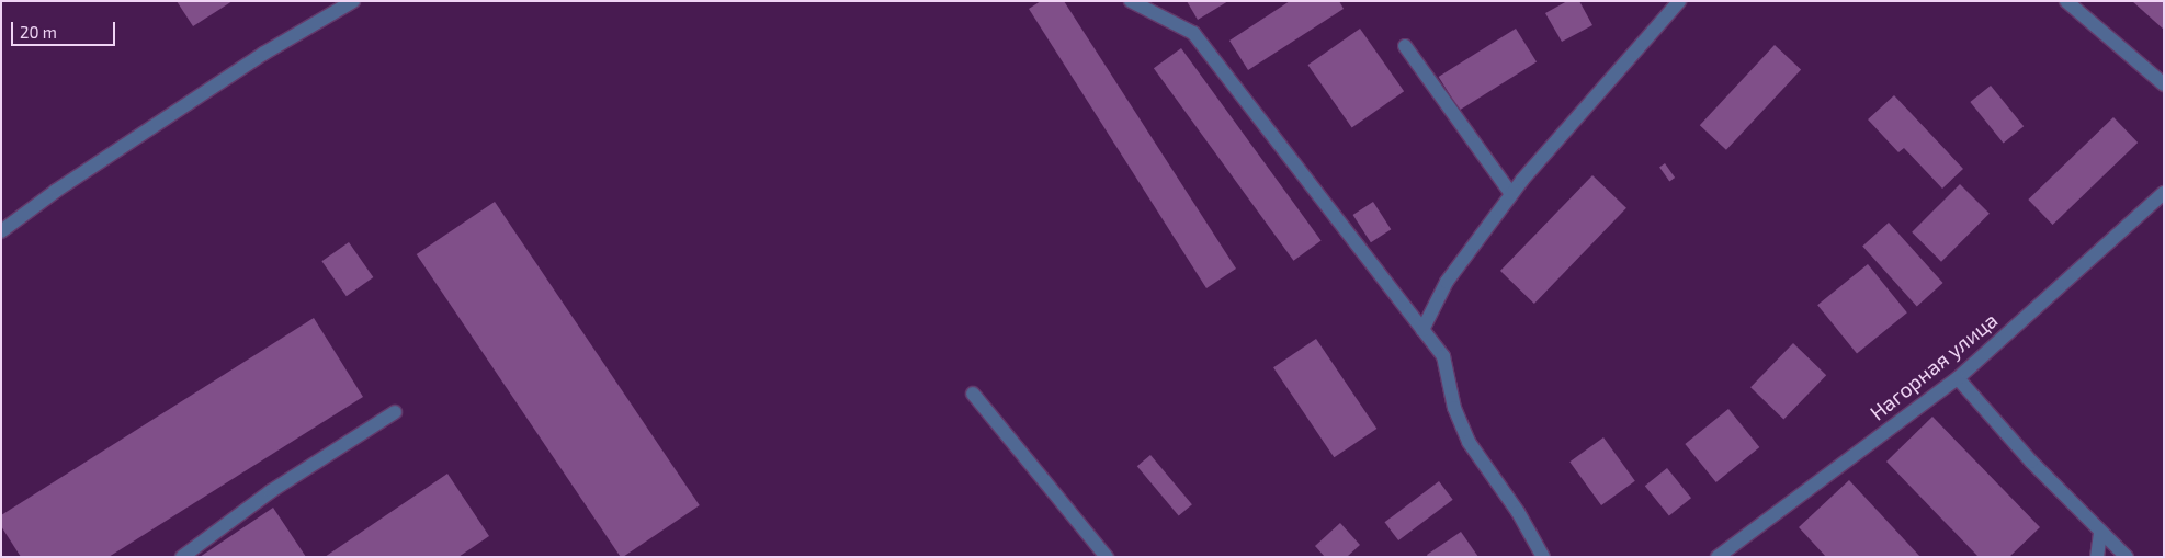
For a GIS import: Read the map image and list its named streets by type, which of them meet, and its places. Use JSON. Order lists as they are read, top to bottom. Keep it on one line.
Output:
{"streets":{"street":["Нагорная улица"]},"scale_bar":"20 m"}
